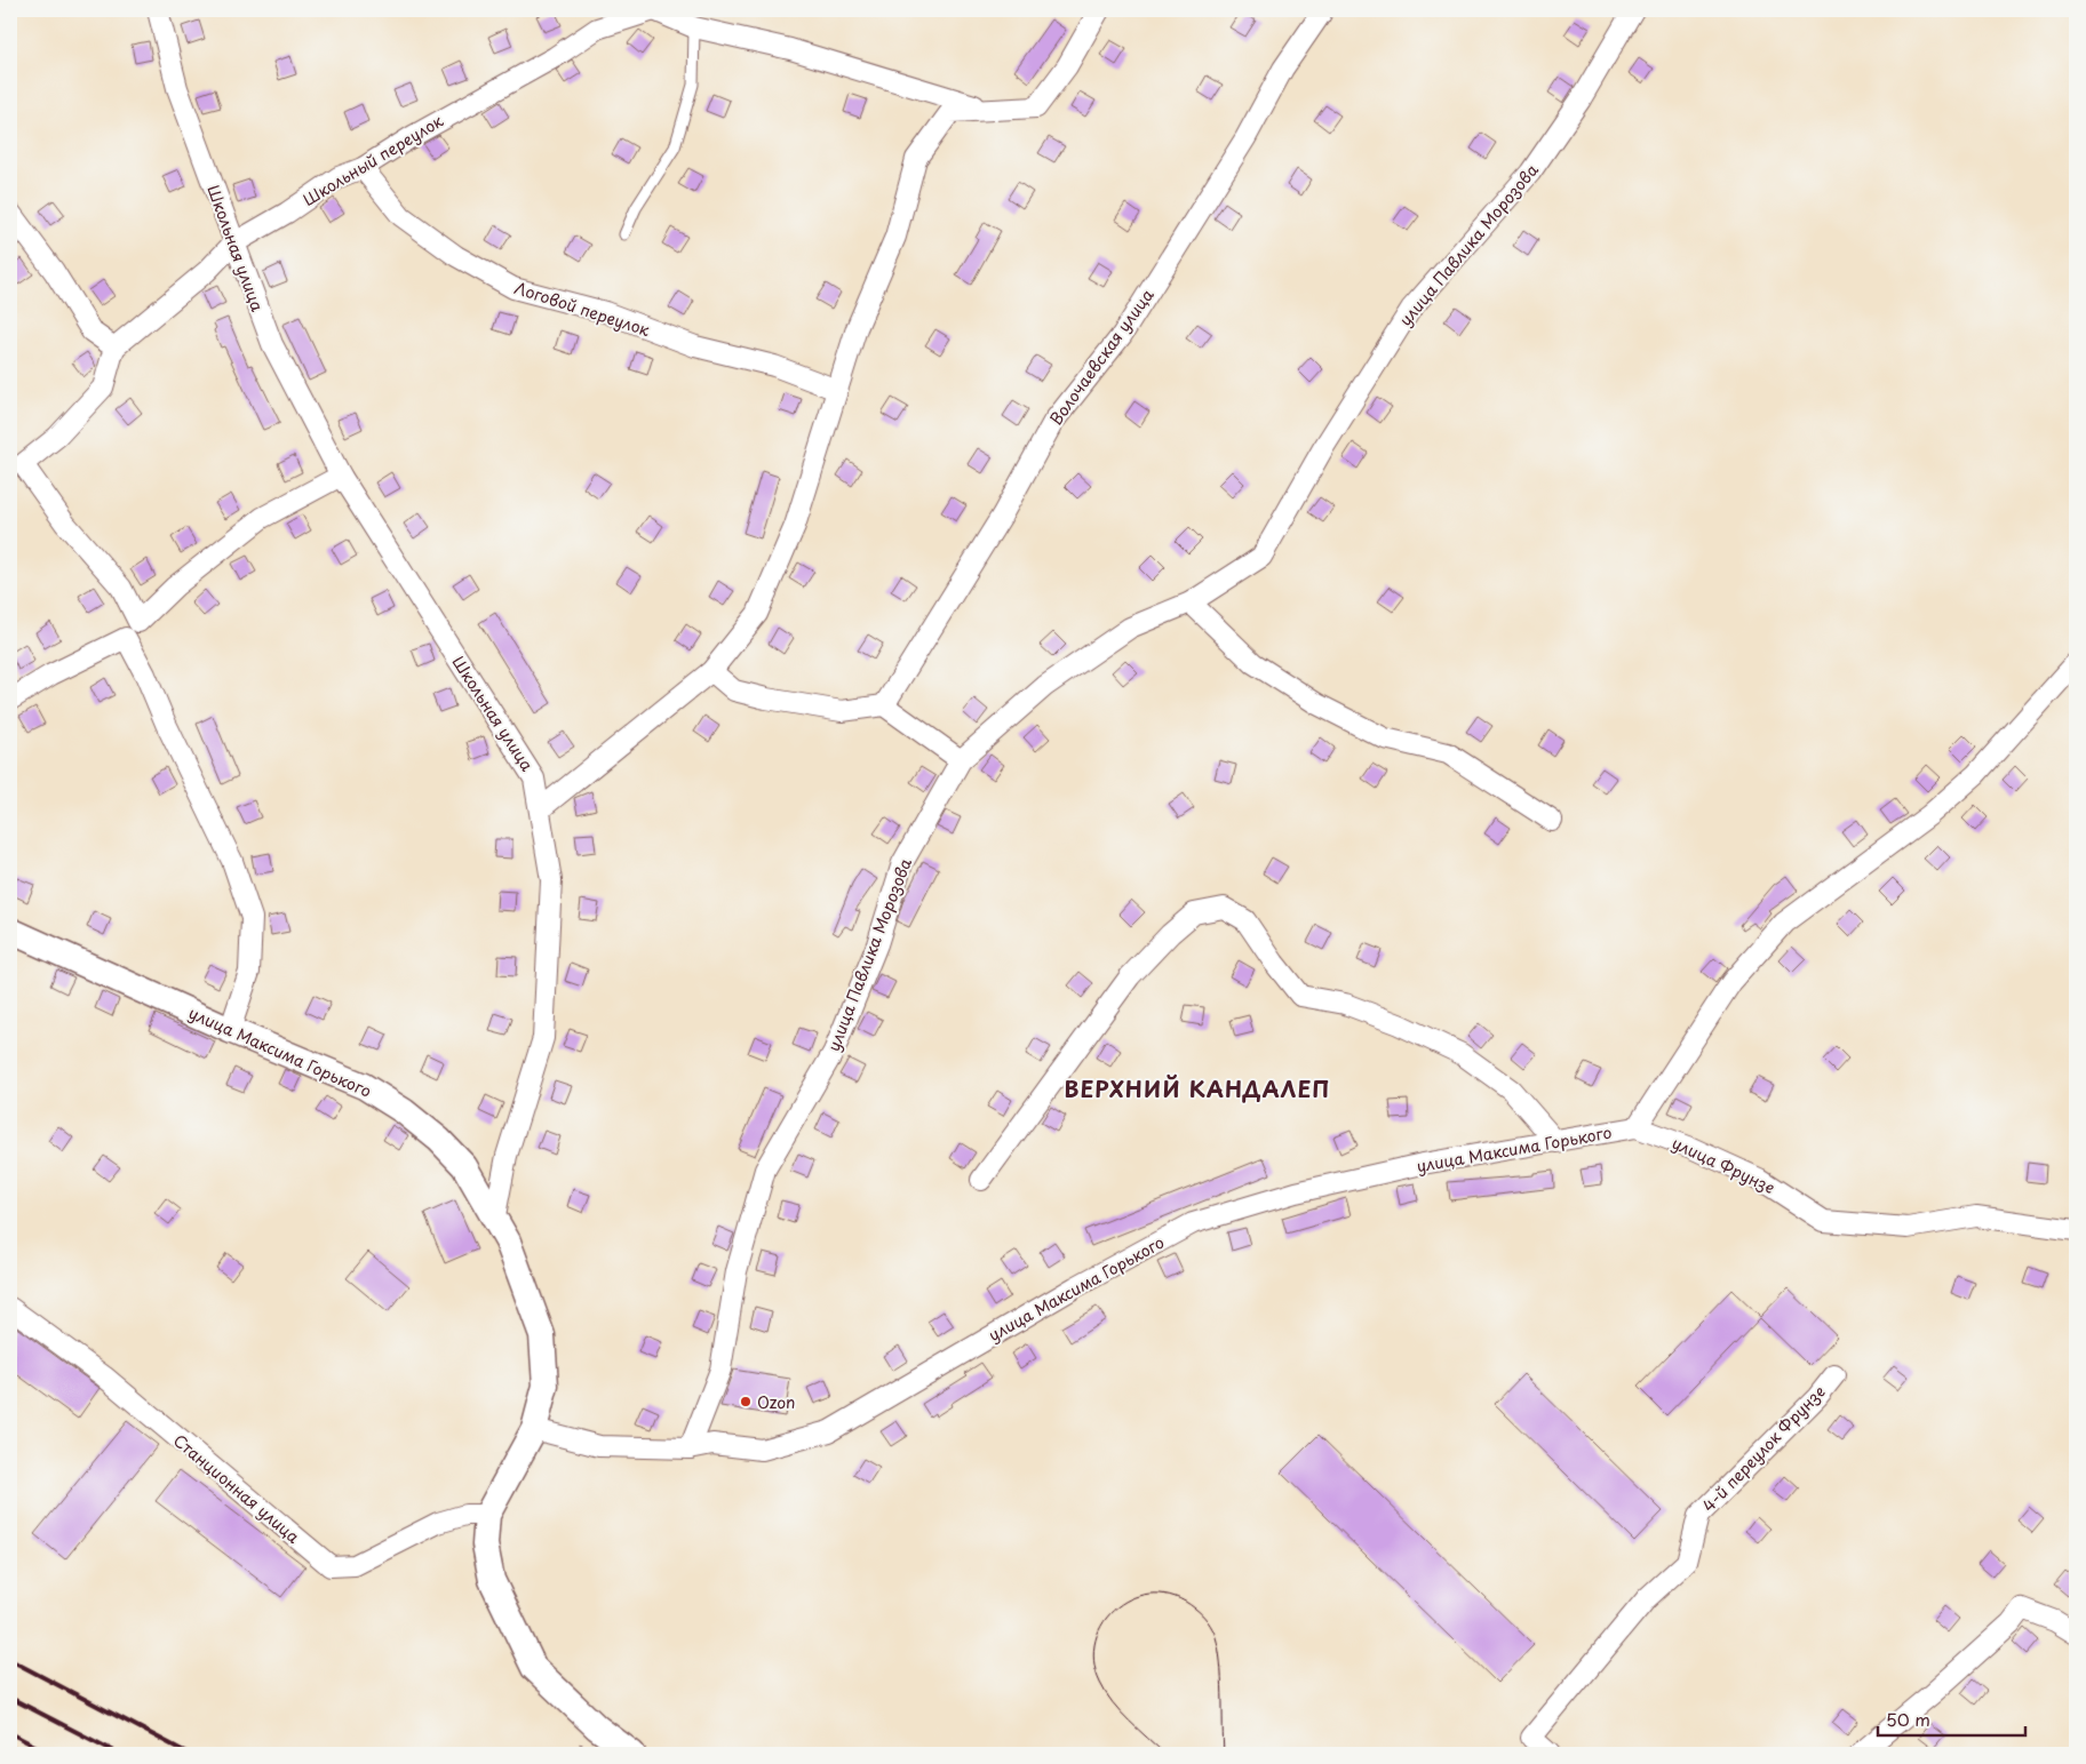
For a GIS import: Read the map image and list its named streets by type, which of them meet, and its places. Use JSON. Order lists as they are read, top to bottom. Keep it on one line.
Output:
{"streets":{"street":["Школьный переулок","улица Павлика Морозова","Школьная улица","Логовой переулок","Волочаевская улица","улица Максима Горького","улица Фрунзе","4-й переулок Фрунзе","Станционная улица"]},"crossings":[["Школьный переулок","Школьная улица"],["Школьный переулок","Логовой переулок"],["улица Павлика Морозова","улица Максима Горького"],["Школьная улица","улица Максима Горького"],["улица Максима Горького","улица Фрунзе"],["улица Максима Горького","Станционная улица"]],"districts":["ВЕРХНИЙ КАНДАЛЕП"],"places":["Ozon"],"scale_bar":"50 m"}
